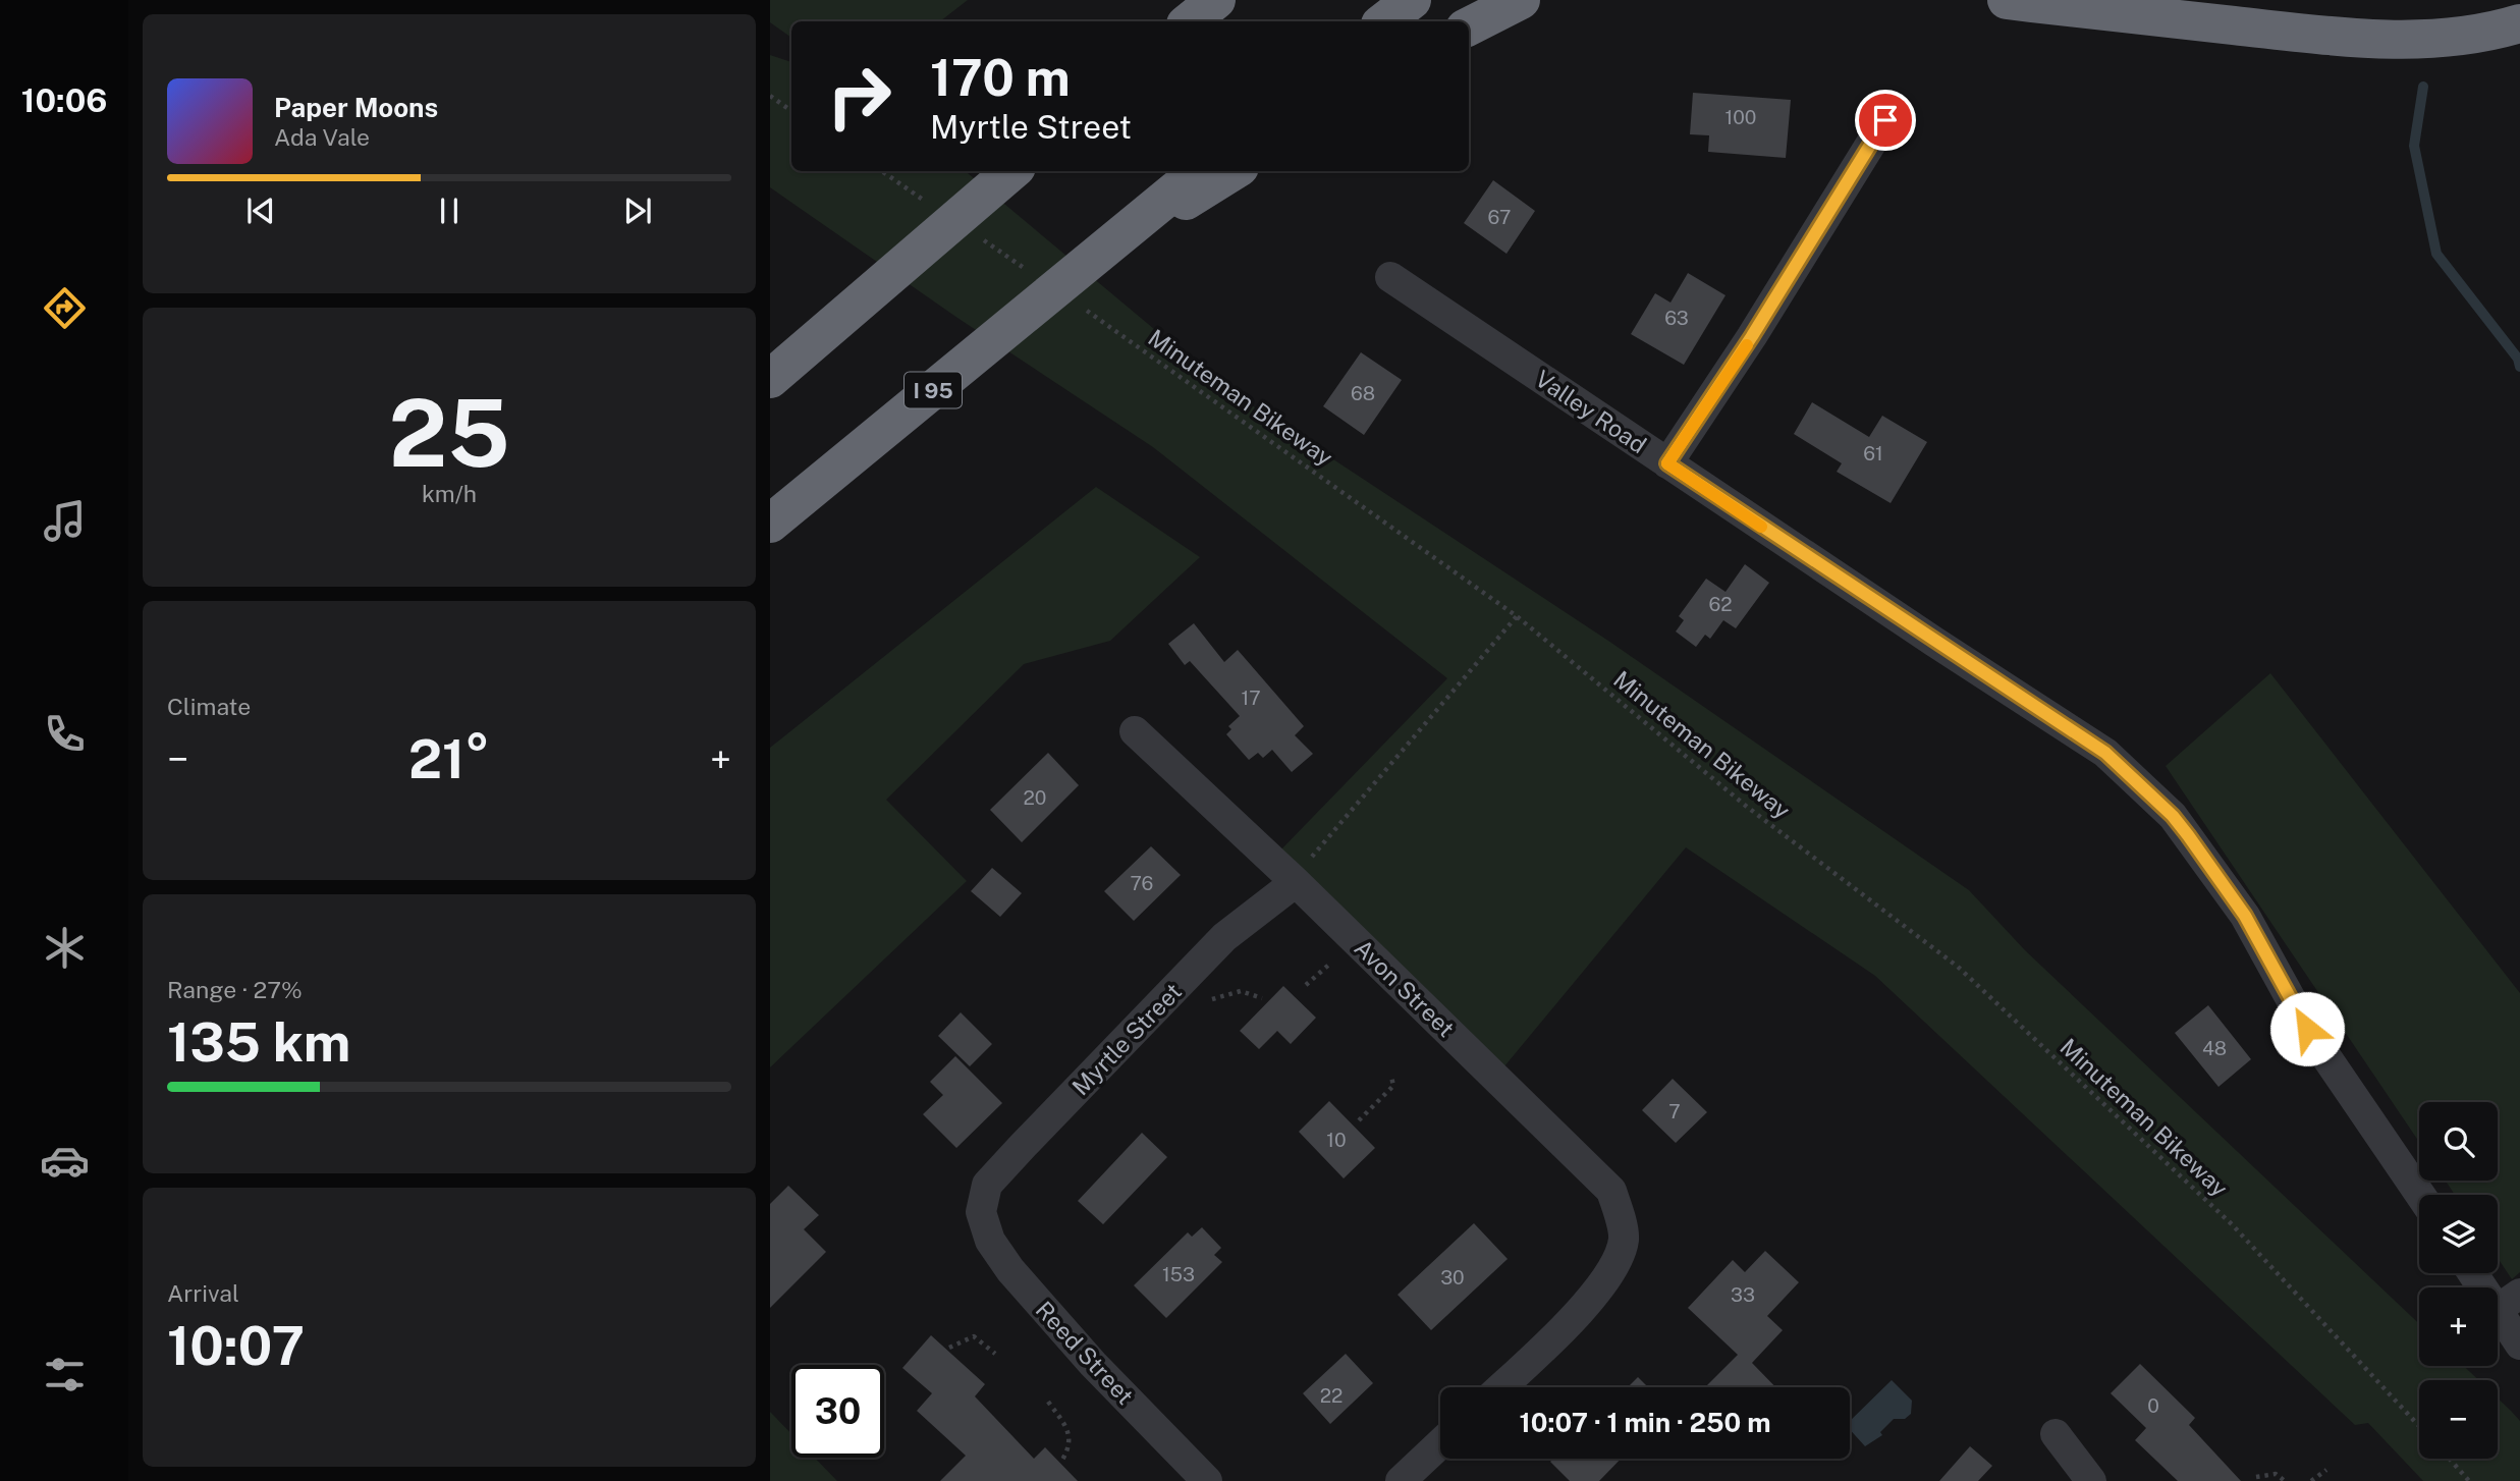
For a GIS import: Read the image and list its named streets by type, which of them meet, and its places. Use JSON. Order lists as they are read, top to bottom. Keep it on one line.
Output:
{"streets":{"highway":["I 95"],"street":["Valley Road","Avon Street","Myrtle Street","Reed Street"],"path":["Minuteman Bikeway"]},"crossings":[["Avon Street","Myrtle Street"],["Myrtle Street","Reed Street"]],"house_numbers":["100","67","63","68","61","62","17","20","76","48","7","10","153","30","33","22","0"],"page":{"tabs":"10:06","turn":["170 m","Myrtle Street"],"song":["Paper Moons","Ada Vale"],"tile":[["25","km/h"],"Climate",["Range · 27%","135 km"],["Arrival","10:07"]],"heat":["−","21°","+"],"map_buttons":["+","−"],"limit":"30","trip":"10:07 · 1 min · 250 m"}}
